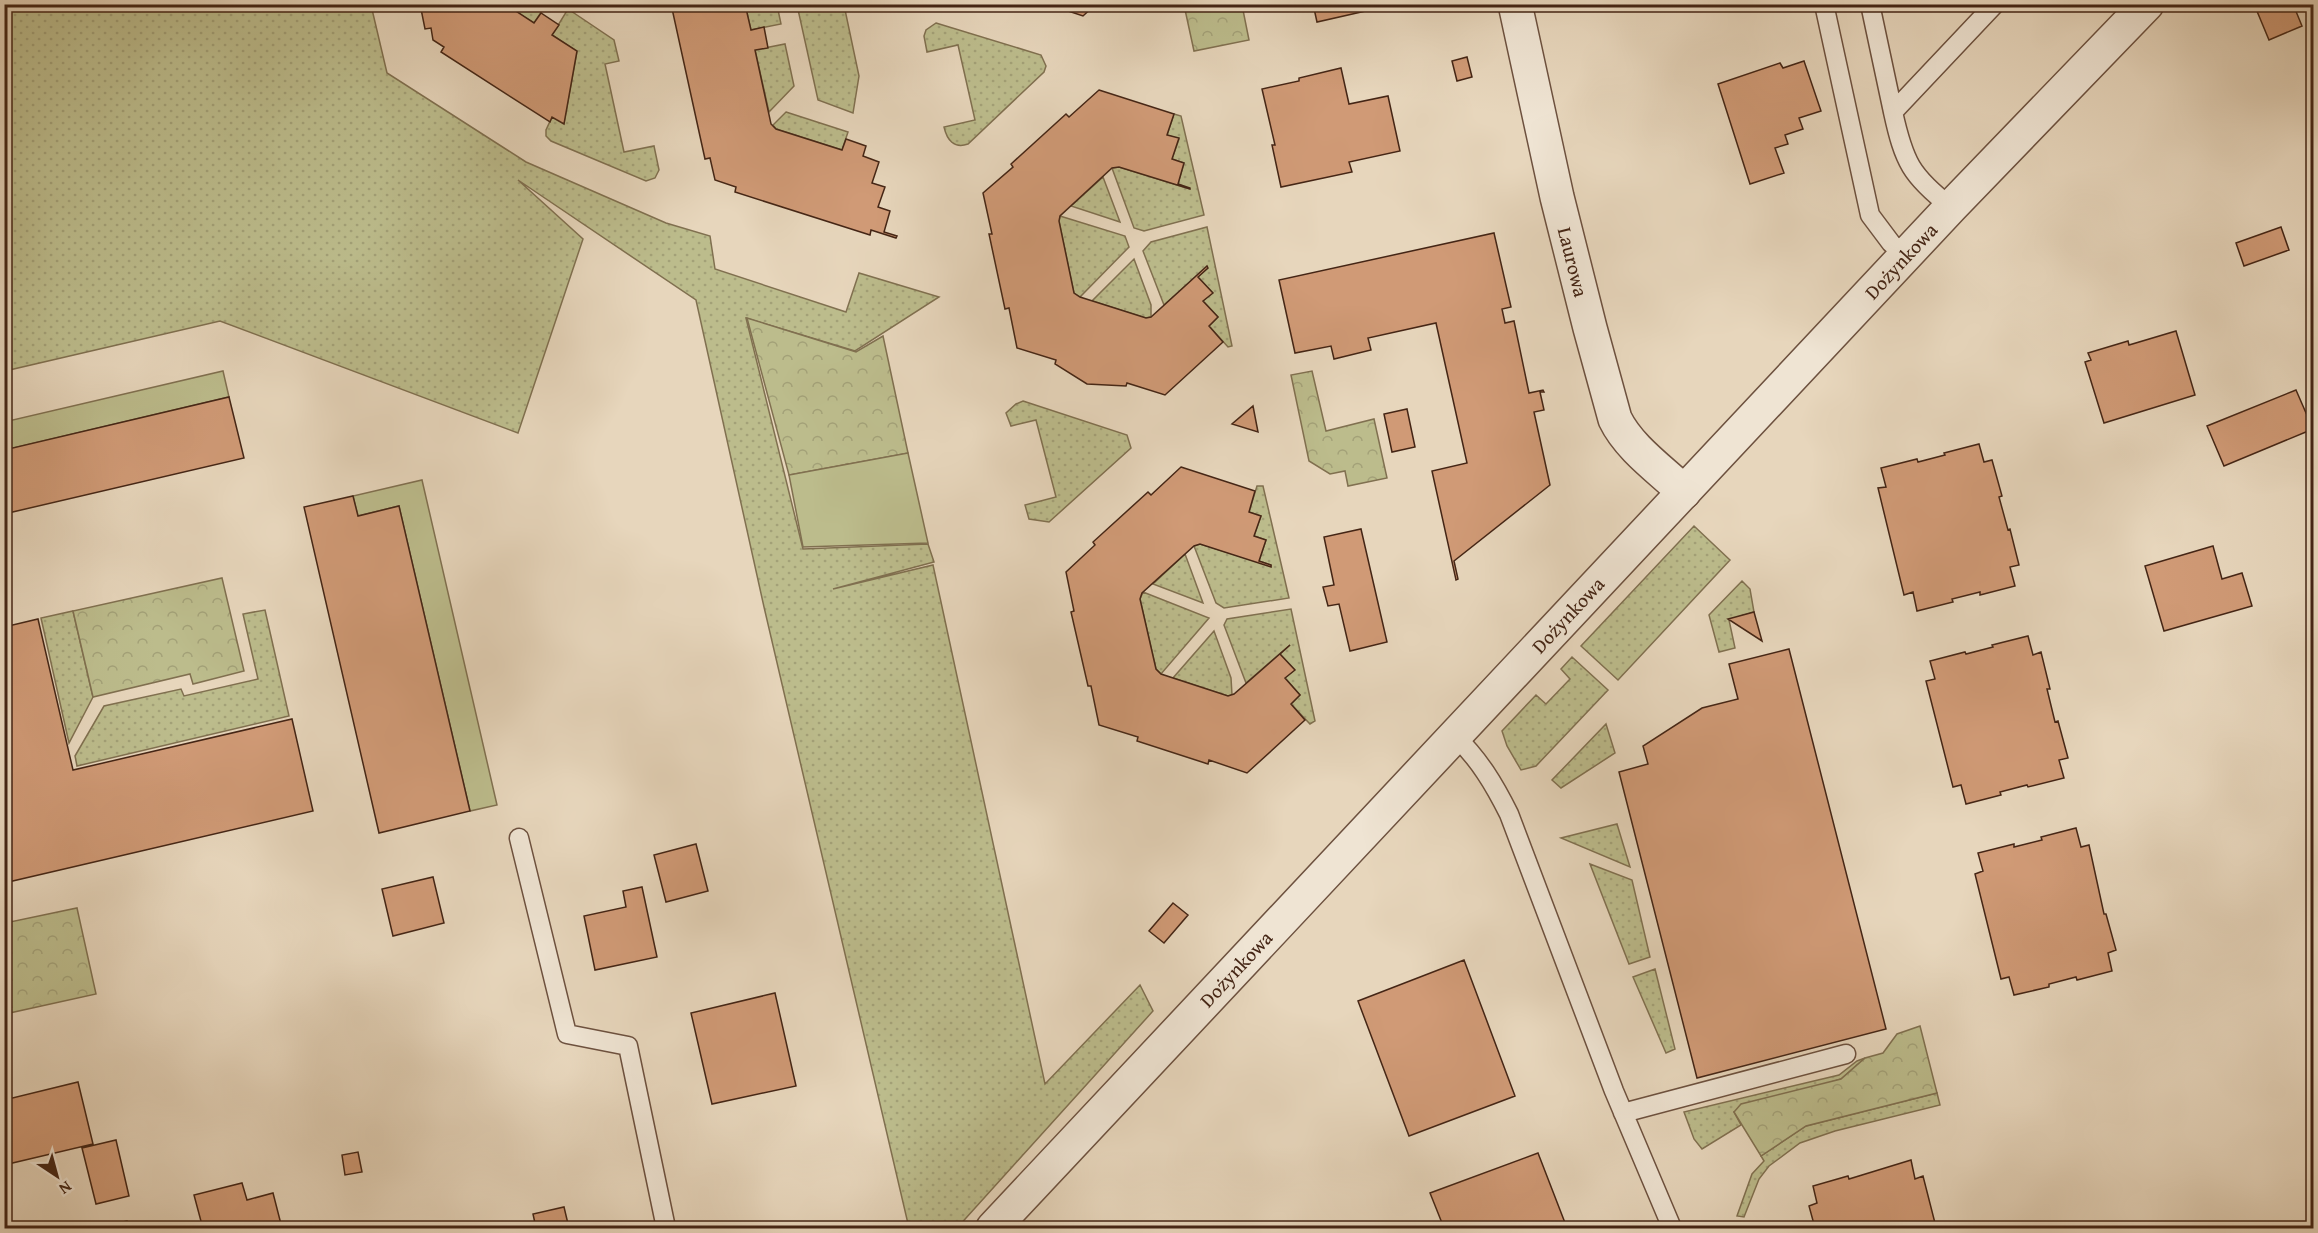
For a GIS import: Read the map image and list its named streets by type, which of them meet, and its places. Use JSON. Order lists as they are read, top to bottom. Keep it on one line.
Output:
{"streets":{"street":["Dożynkowa","Laurowa"]},"crossings":[["Dożynkowa","Laurowa"]],"north":"bottom right"}
